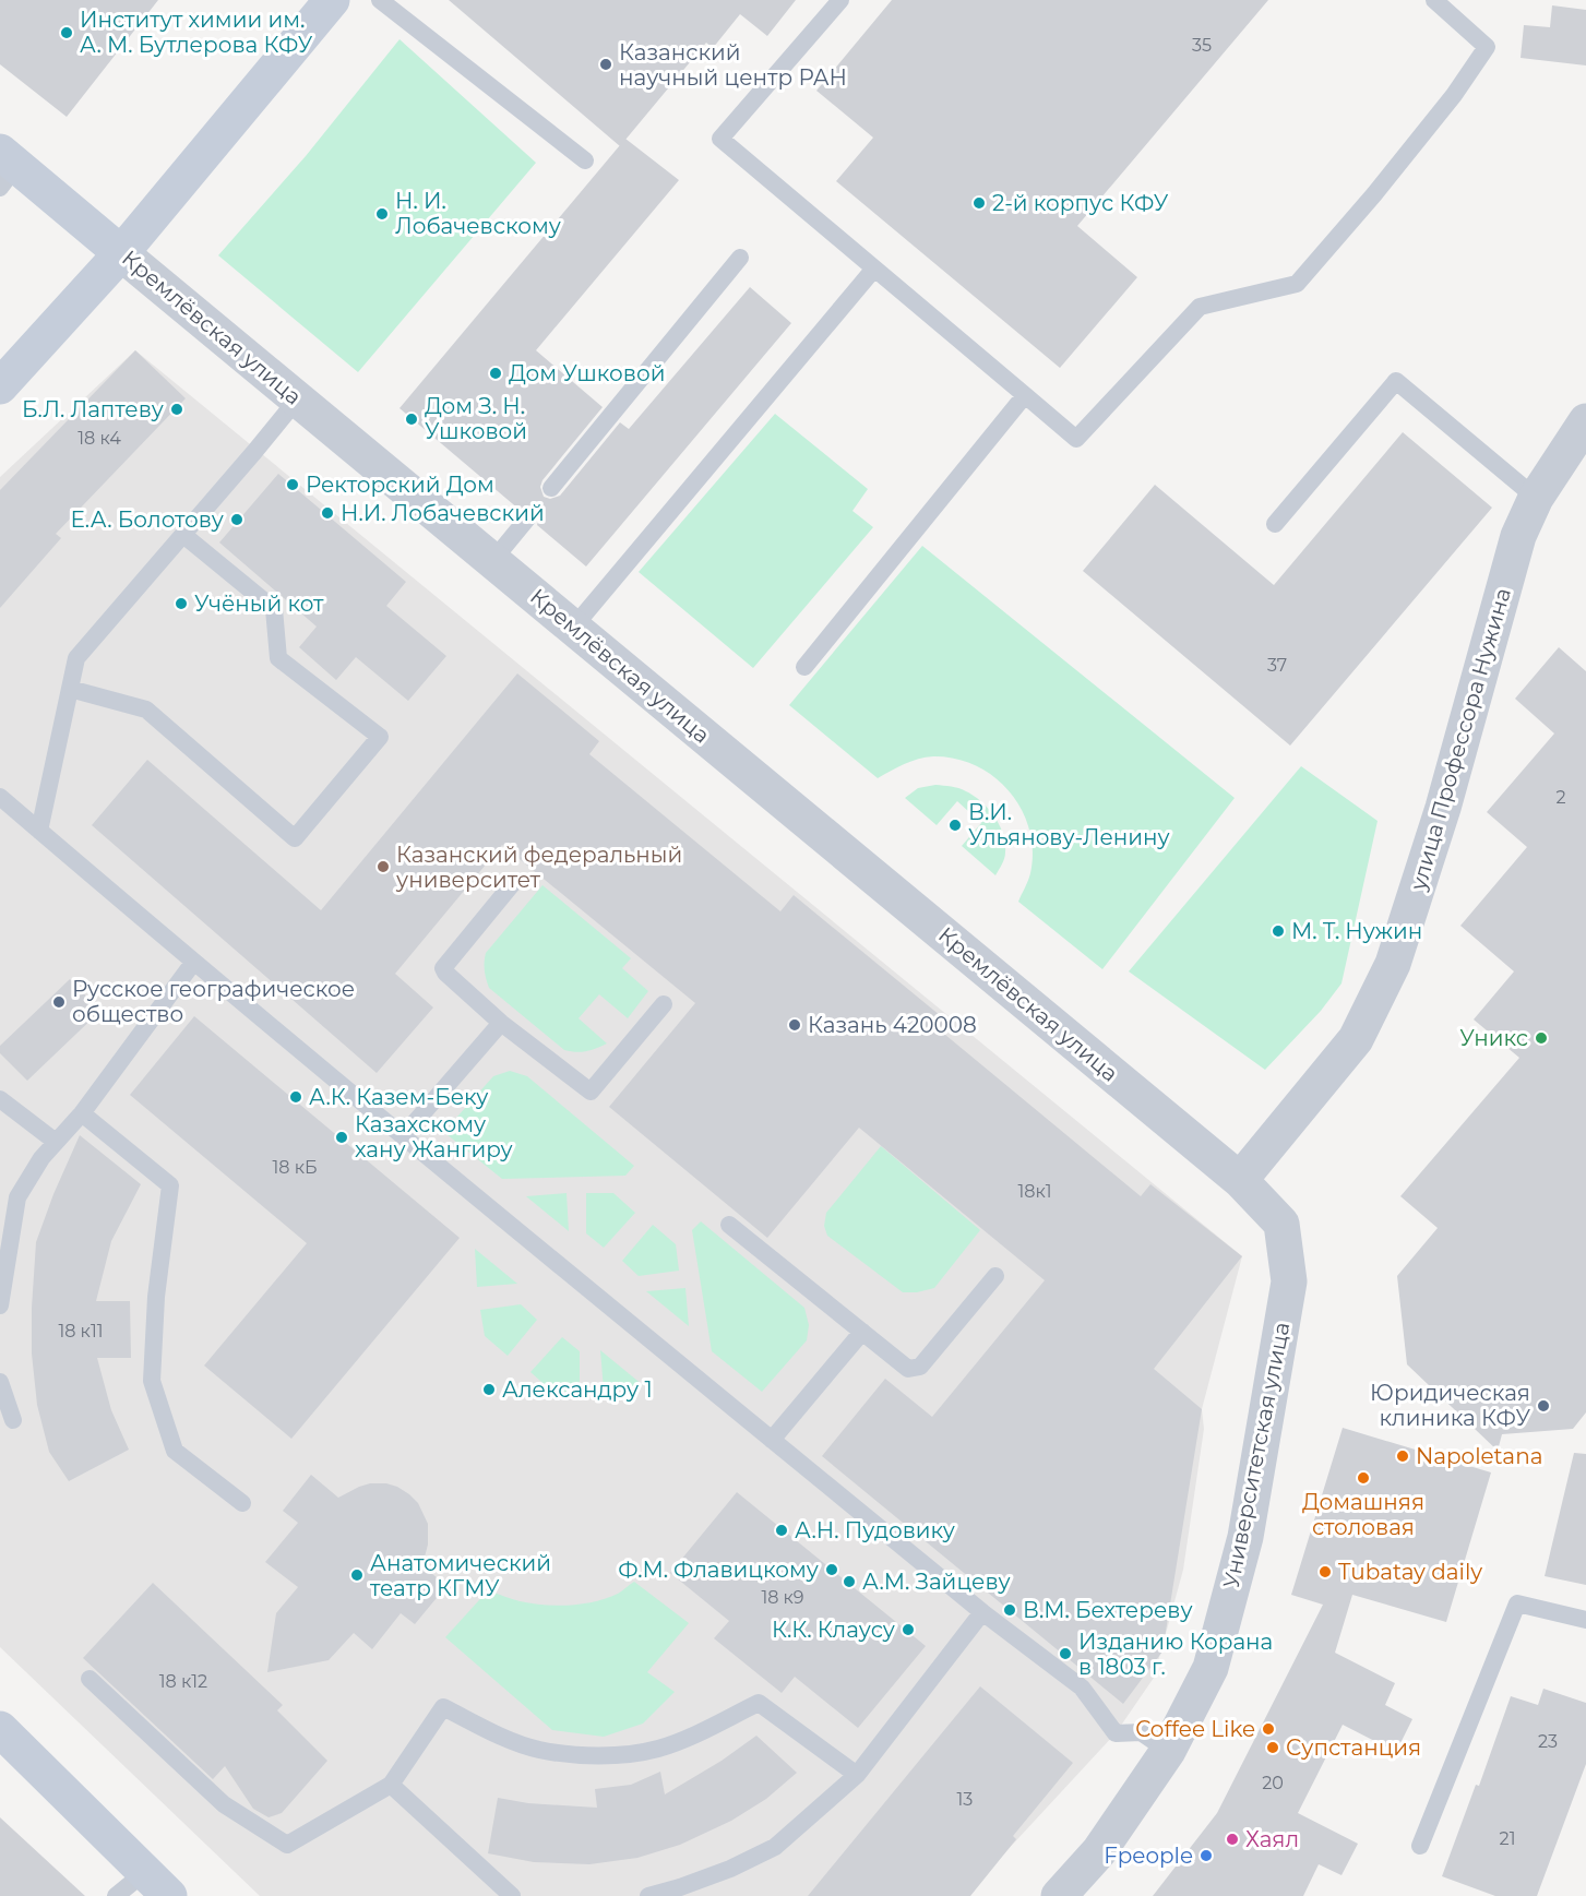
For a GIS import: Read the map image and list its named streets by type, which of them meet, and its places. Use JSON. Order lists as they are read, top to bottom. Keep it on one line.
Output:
{"streets":{"street":["Кремлёвская улица","улица Профессора Нужина","Университетская улица"]},"crossings":[["Кремлёвская улица","улица Профессора Нужина"],["Кремлёвская улица","Университетская улица"],["улица Профессора Нужина","Университетская улица"]],"places":["Институт химии им. А. М. Бутлерова КФУ","Казанский научный центр РАН","2-й корпус КФУ","Н. И. Лобачевскому","Дом Ушковой","Б.Л. Лаптеву","Дом З. Н. Ушковой","Ректорский Дом","Н.И. Лобачевский","Е.А. Болотову","Учёный кот","В.И. Ульянову-Ленину","Казанский федеральный университет","М. Т. Нужин","Русское географическое общество","Казань 420008","Уникс","А.К. Казем-Беку","Казахскому хану Жангиру","Александру 1","Юридическая клиника КФУ","Napoletana","Домашняя столовая","А.Н. Пудовику","Ф.М. Флавицкому","Tubatay daily","Анатомический театр КГМУ","А.М. Зайцеву","В.М. Бехтереву","К.К. Клаусу","Изданию Корана в 1803 г.","Coffee Like","Супстанция","Хаял","Fpeople"],"house_numbers":["35","18 к4","37","2","18 кБ","18к1","18 к11","18 к9","18 к12","23","20","13","21"]}
